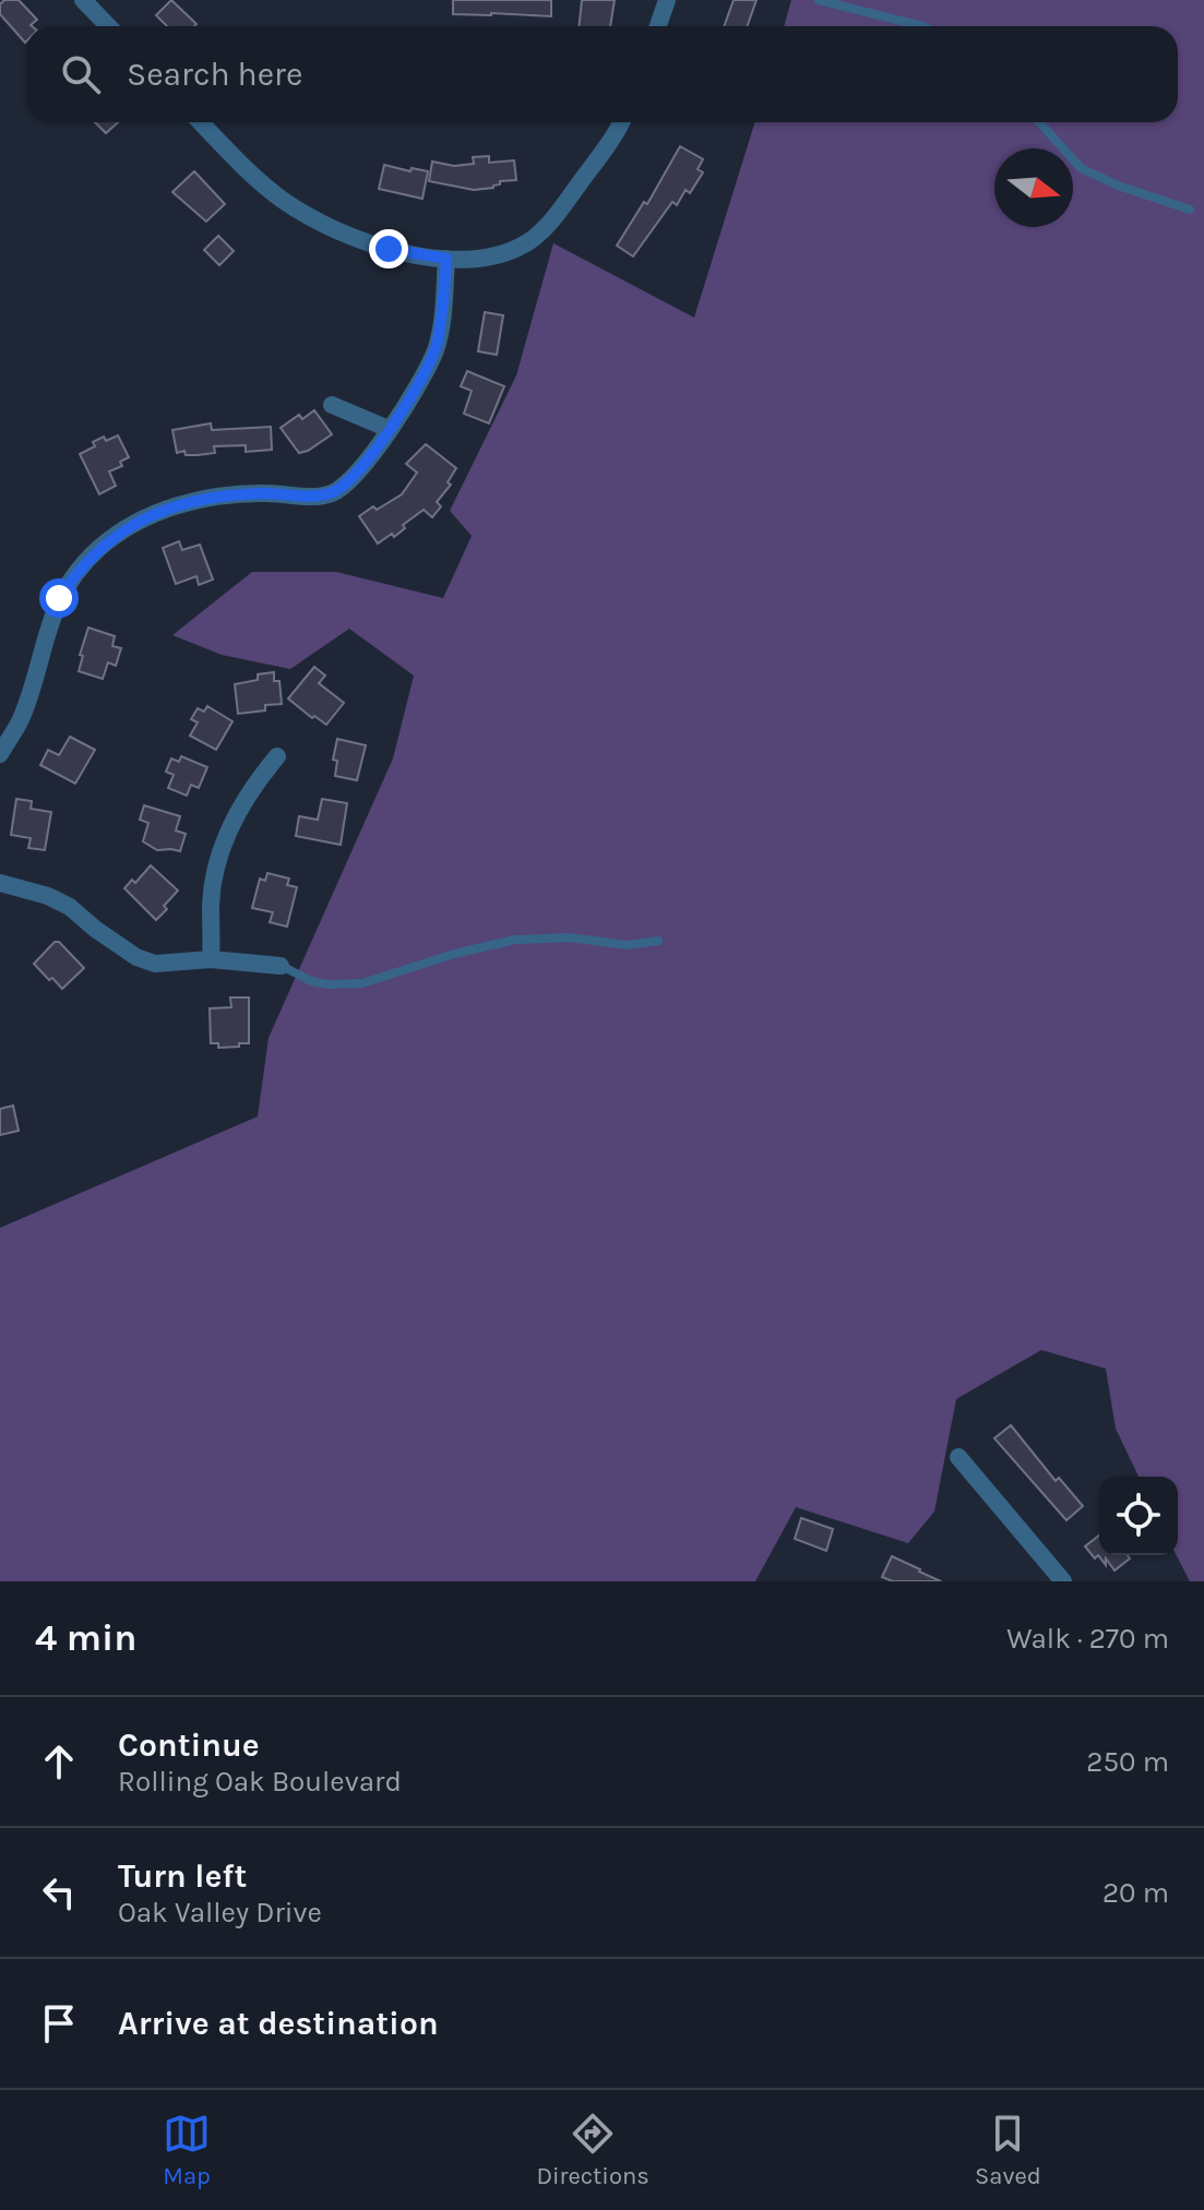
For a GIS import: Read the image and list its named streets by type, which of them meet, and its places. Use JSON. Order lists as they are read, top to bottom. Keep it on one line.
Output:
{"north":"right","page":{"search":"Search here","heading":["4 min","Walk · 270 m"],"list":[["Continue","Rolling Oak Boulevard","250 m"],["Turn left","Oak Valley Drive","20 m"],"Arrive at destination"],"nav":["Map","Directions","Saved"]}}
